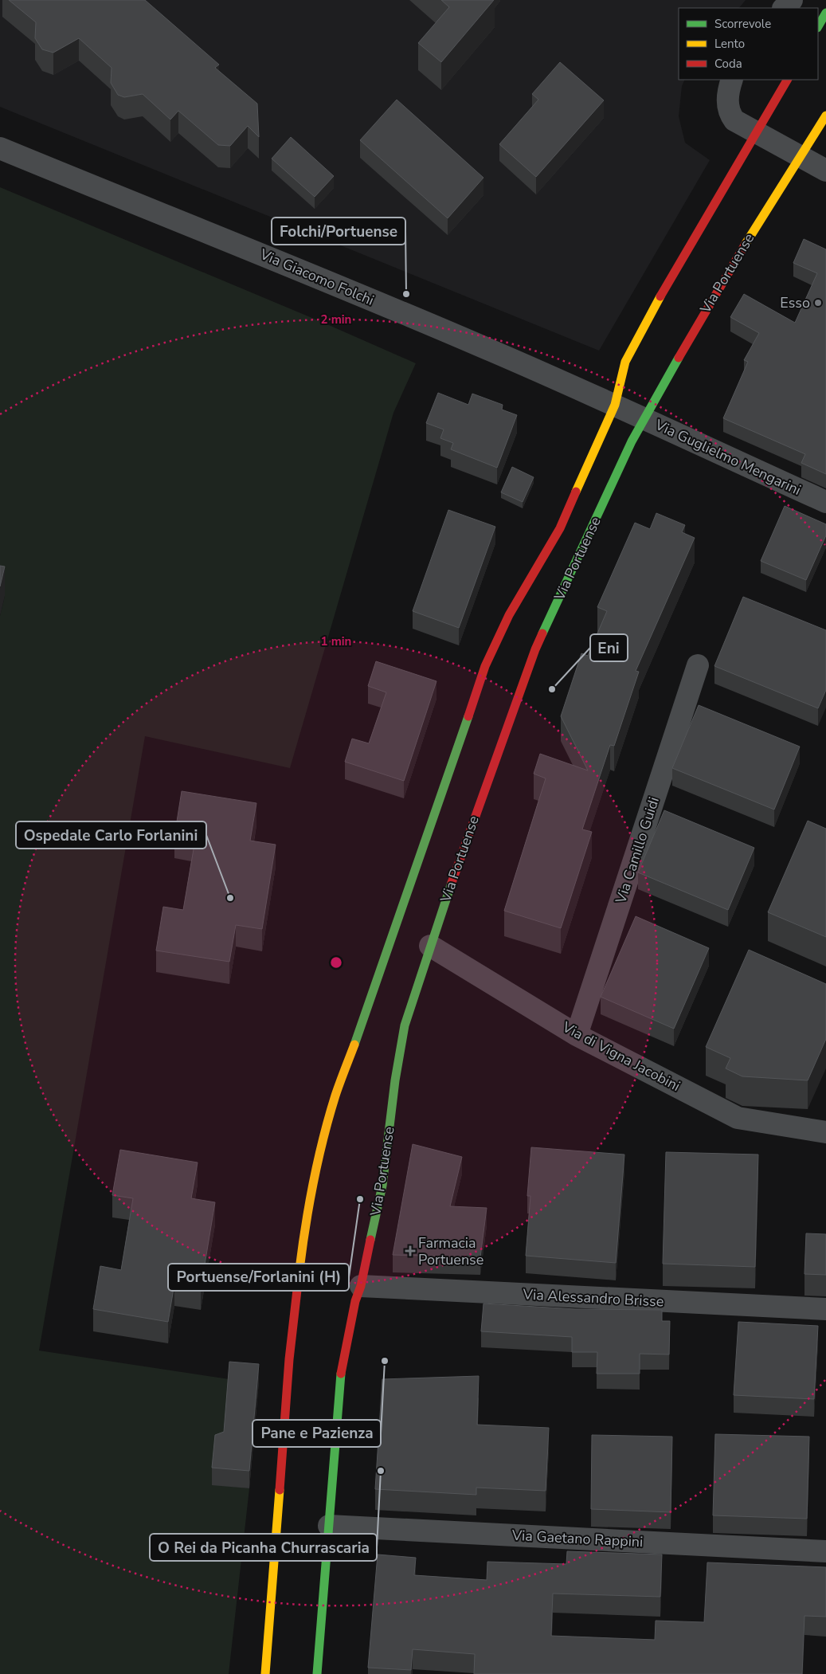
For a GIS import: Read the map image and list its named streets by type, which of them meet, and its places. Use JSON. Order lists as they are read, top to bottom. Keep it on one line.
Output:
{"streets":{"main road":["Via Portuense"],"street":["Via Giacomo Folchi","Via Guglielmo Mengarini","Via Camillo Guidi","Via di Vigna Jacobini","Via Alessandro Brisse","Via Gaetano Rappini"]},"crossings":[["Via Portuense","Via Giacomo Folchi"],["Via Portuense","Via Guglielmo Mengarini"],["Via Portuense","Via di Vigna Jacobini"],["Via Portuense","Via Alessandro Brisse"],["Via Portuense","Via Gaetano Rappini"],["Via Giacomo Folchi","Via Guglielmo Mengarini"],["Via Camillo Guidi","Via di Vigna Jacobini"]],"places":{"other":["Folchi/Portuense","Esso","Eni","Ospedale Carlo Forlanini","Portuense/Forlanini (H)","Pane e Pazienza","O Rei da Picanha Churrascaria"],"health":["Farmacia Portuense"]},"legend":["Scorrevole","Lento","Coda"],"rings":["2 min","1 min"]}
